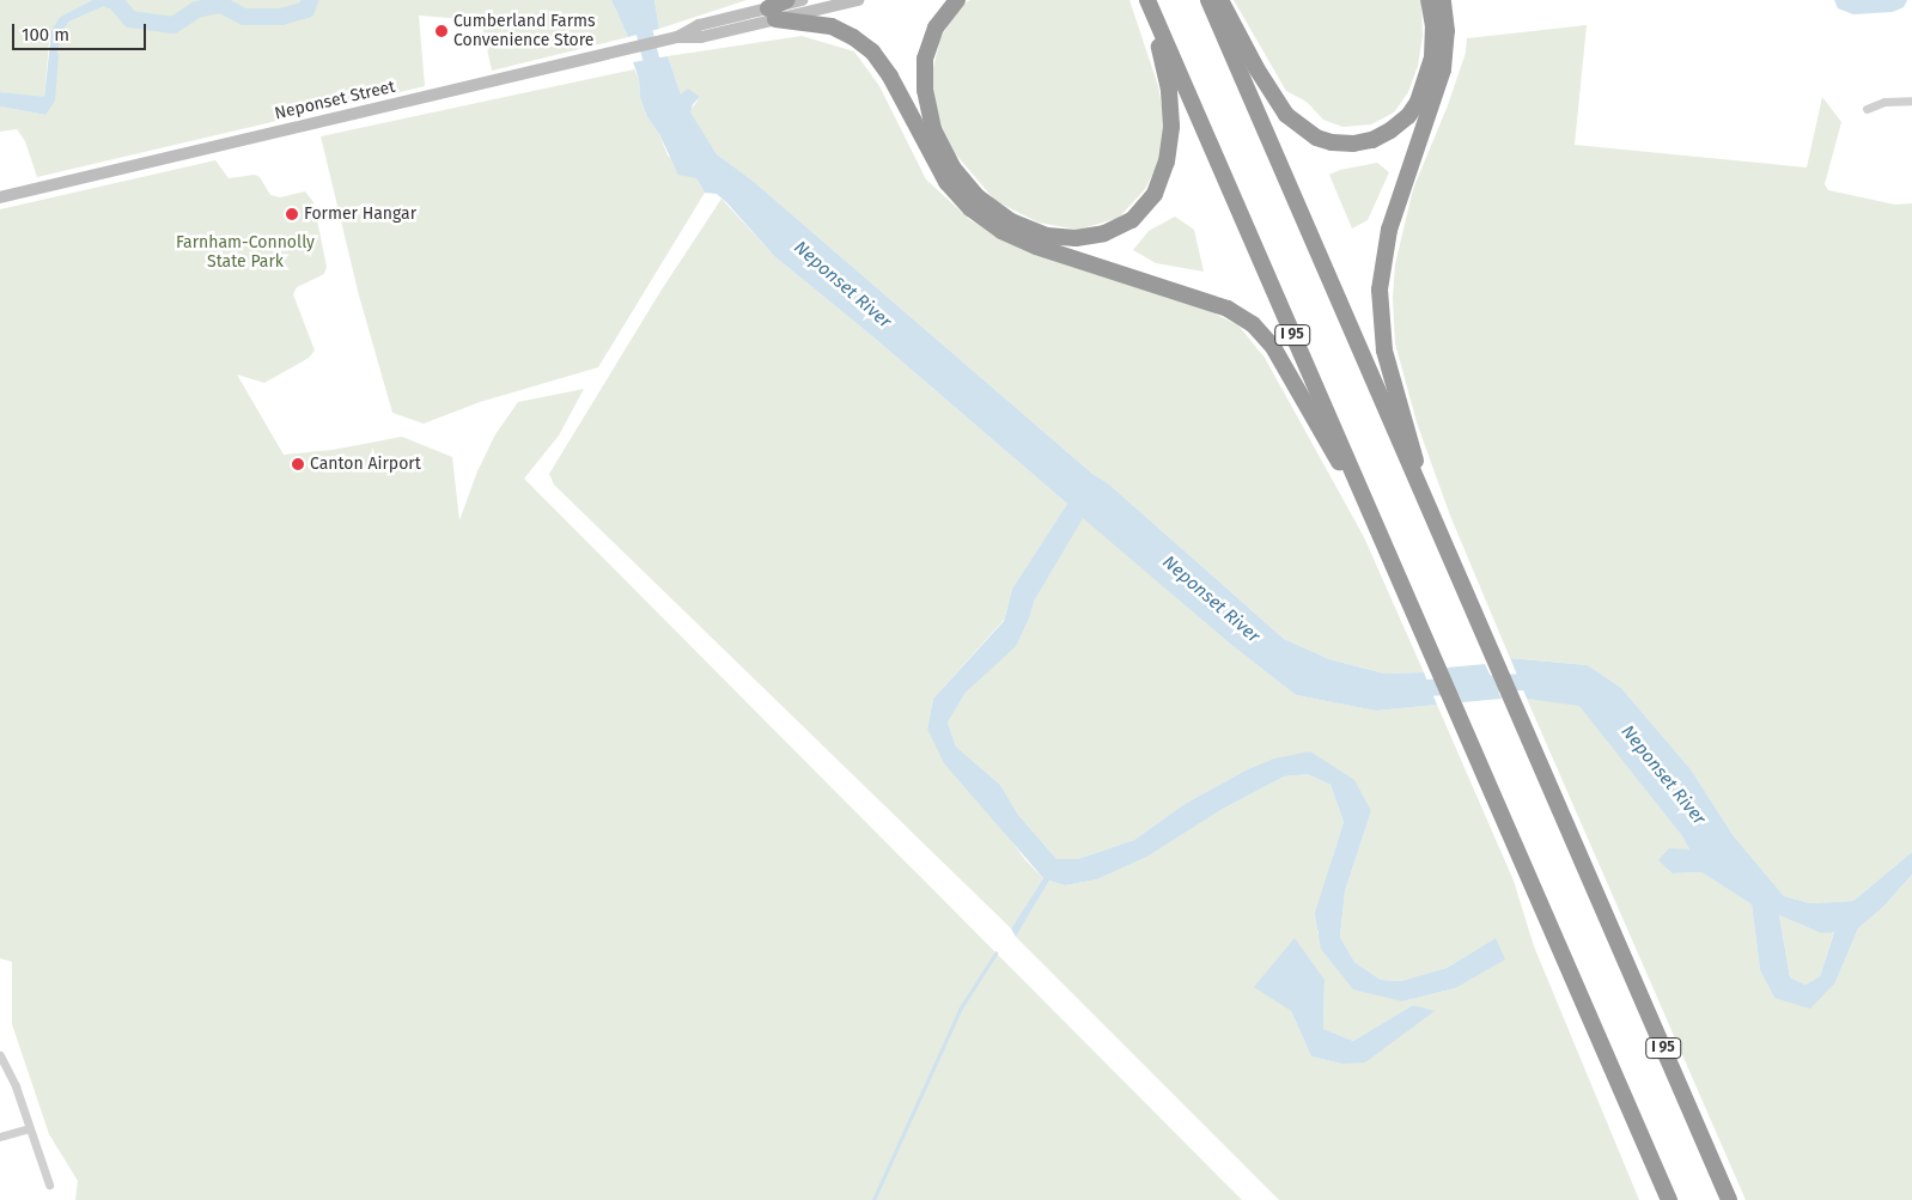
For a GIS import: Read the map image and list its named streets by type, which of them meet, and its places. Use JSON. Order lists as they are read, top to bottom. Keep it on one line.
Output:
{"streets":{"highway":["I 95"],"main road":["Neponset Street"]},"water":["Neponset River"],"parks":["Farnham-Connolly State Park"],"places":["Cumberland Farms Convenience Store","Former Hangar","Canton Airport"],"scale_bar":"100 m"}
